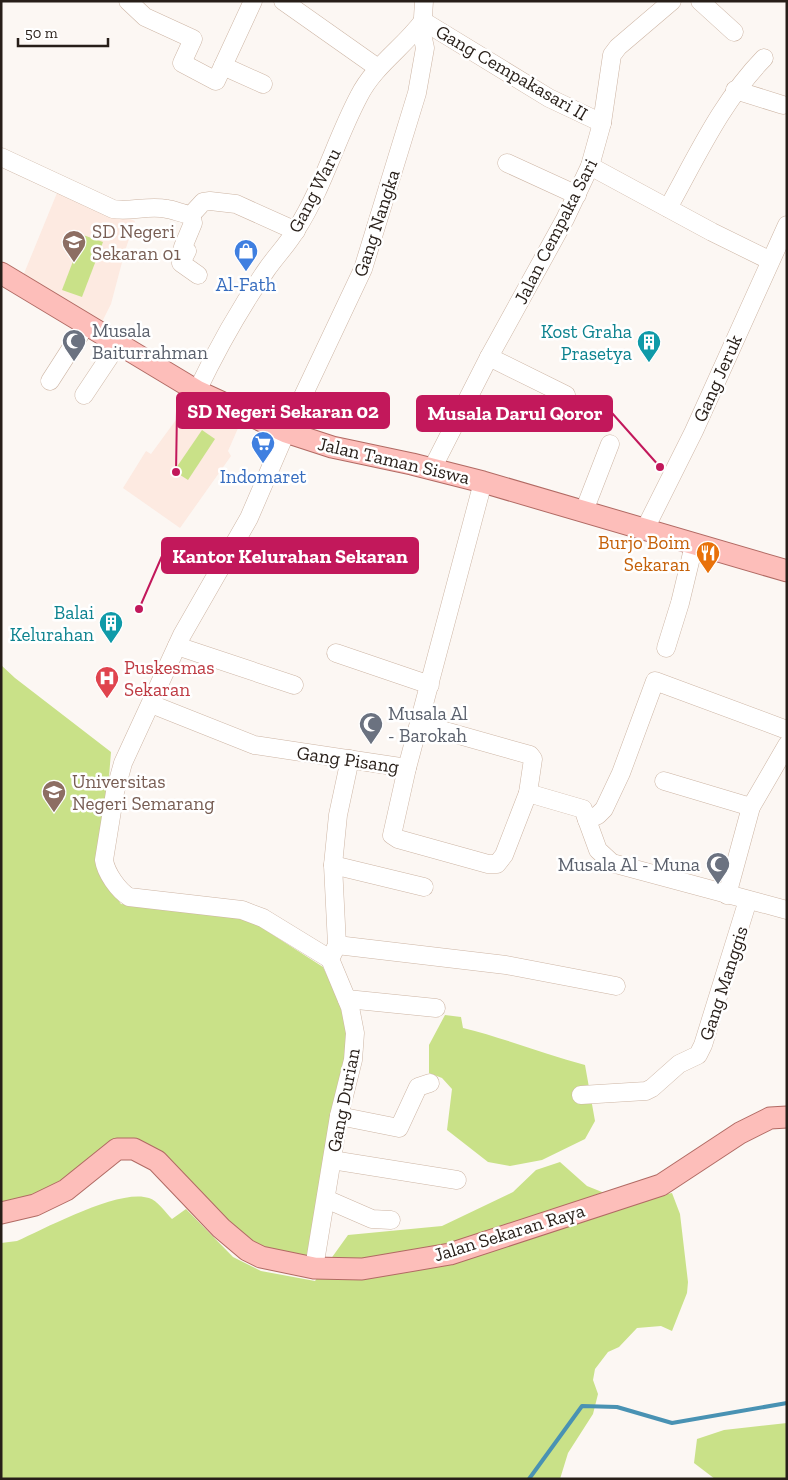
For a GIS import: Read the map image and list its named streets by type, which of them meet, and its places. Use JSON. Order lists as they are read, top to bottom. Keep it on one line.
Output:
{"streets":{"main road":["Jalan Taman Siswa","Jalan Sekaran Raya"],"street":["Gang Cempakasari II","Gang Waru","Gang Nangka","Jalan Cempaka Sari","Gang Jeruk","Gang Pisang","Gang Manggis","Gang Durian"]},"crossings":[["Gang Cempakasari II","Gang Waru"],["Gang Cempakasari II","Gang Nangka"],["Gang Cempakasari II","Jalan Cempaka Sari"],["Gang Waru","Gang Nangka"],["Gang Waru","Jalan Taman Siswa"],["Gang Nangka","Jalan Taman Siswa"],["Gang Nangka","Gang Pisang"],["Gang Nangka","Gang Durian"],["Jalan Cempaka Sari","Jalan Taman Siswa"],["Gang Jeruk","Jalan Taman Siswa"],["Jalan Taman Siswa","Gang Pisang"],["Gang Pisang","Gang Durian"],["Gang Durian","Jalan Sekaran Raya"]],"places":{"school or university":["SD Negeri Sekaran 01","Universitas Negeri Semarang"],"shop":["Al-Fath"],"mosque":["Musala Baiturrahman","Musala Al - Barokah","Musala Al - Muna"],"building":["Kost Graha Prasetya","Balai Kelurahan"],"supermarket":["Indomaret"],"other":["Musala Darul Qoror","SD Negeri Sekaran 02","Kantor Kelurahan Sekaran"],"restaurant":["Burjo Boim Sekaran"],"hospital":["Puskesmas Sekaran"]},"scale_bar":"50 m"}
